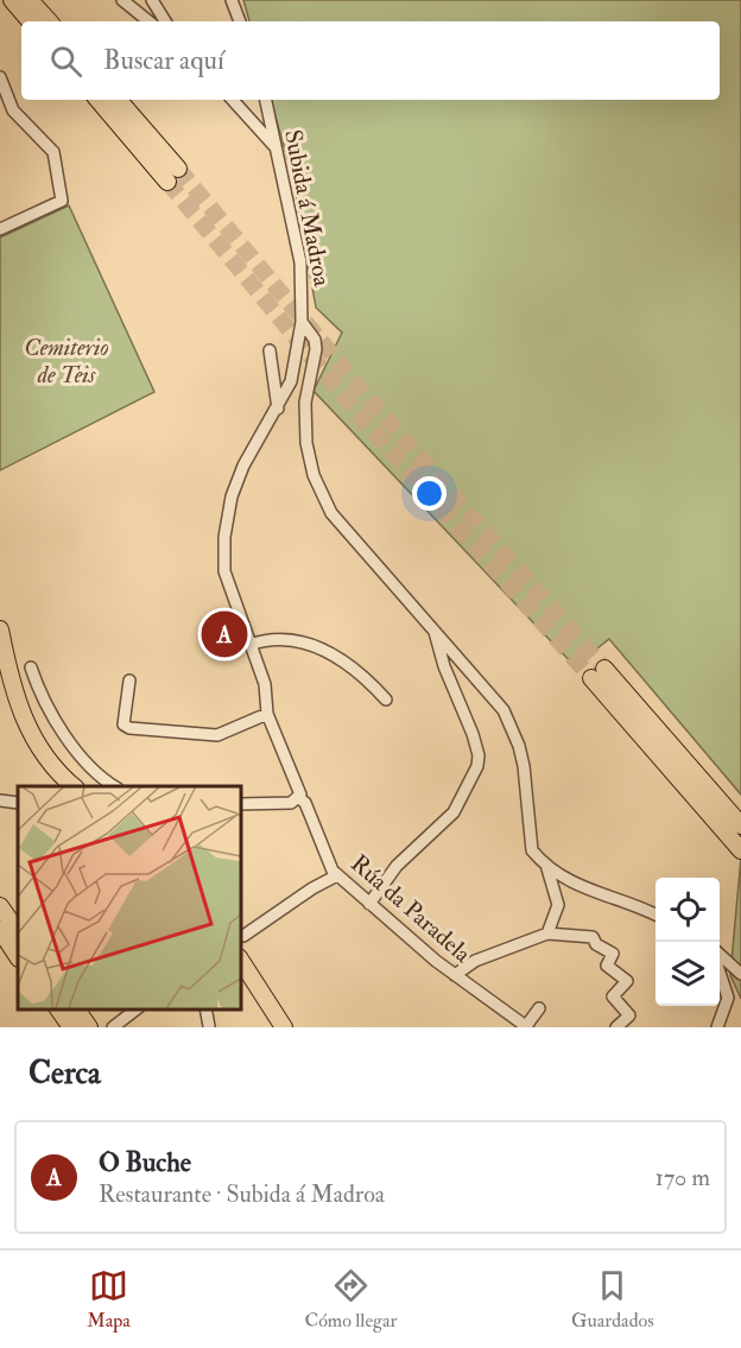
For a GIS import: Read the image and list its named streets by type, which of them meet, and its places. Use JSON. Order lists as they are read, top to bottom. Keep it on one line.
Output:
{"streets":{"street":["Subida á Madroa","Rúa da Paradela"]},"crossings":[["Subida á Madroa","Rúa da Paradela"]],"parks":["Cemiterio de Teis"],"page":{"search":"Buscar aquí","pins":"A","heading":"Cerca","list":[{"mark":"A","name":"O Buche","note":"Restaurante · Subida á Madroa","value":"170 m"}],"nav":["Mapa","Cómo llegar","Guardados"]}}
